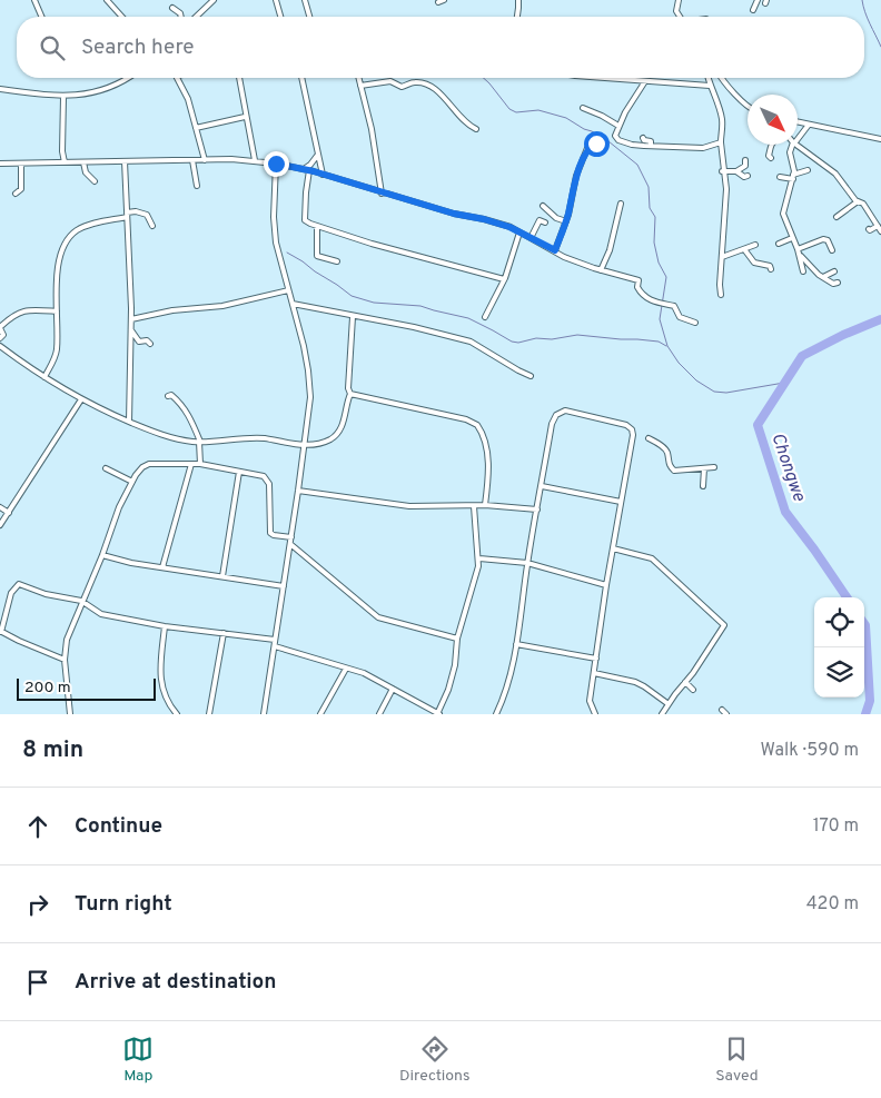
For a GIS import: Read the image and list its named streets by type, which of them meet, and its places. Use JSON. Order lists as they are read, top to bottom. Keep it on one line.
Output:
{"water":["Chongwe"],"scale_bar":"200 m","north":"bottom right","page":{"search":"Search here","scale":"200 m","heading":["8 min","Walk · 590 m"],"list":[["Continue","170 m"],["Turn right","420 m"],"Arrive at destination"],"nav":["Map","Directions","Saved"]}}
